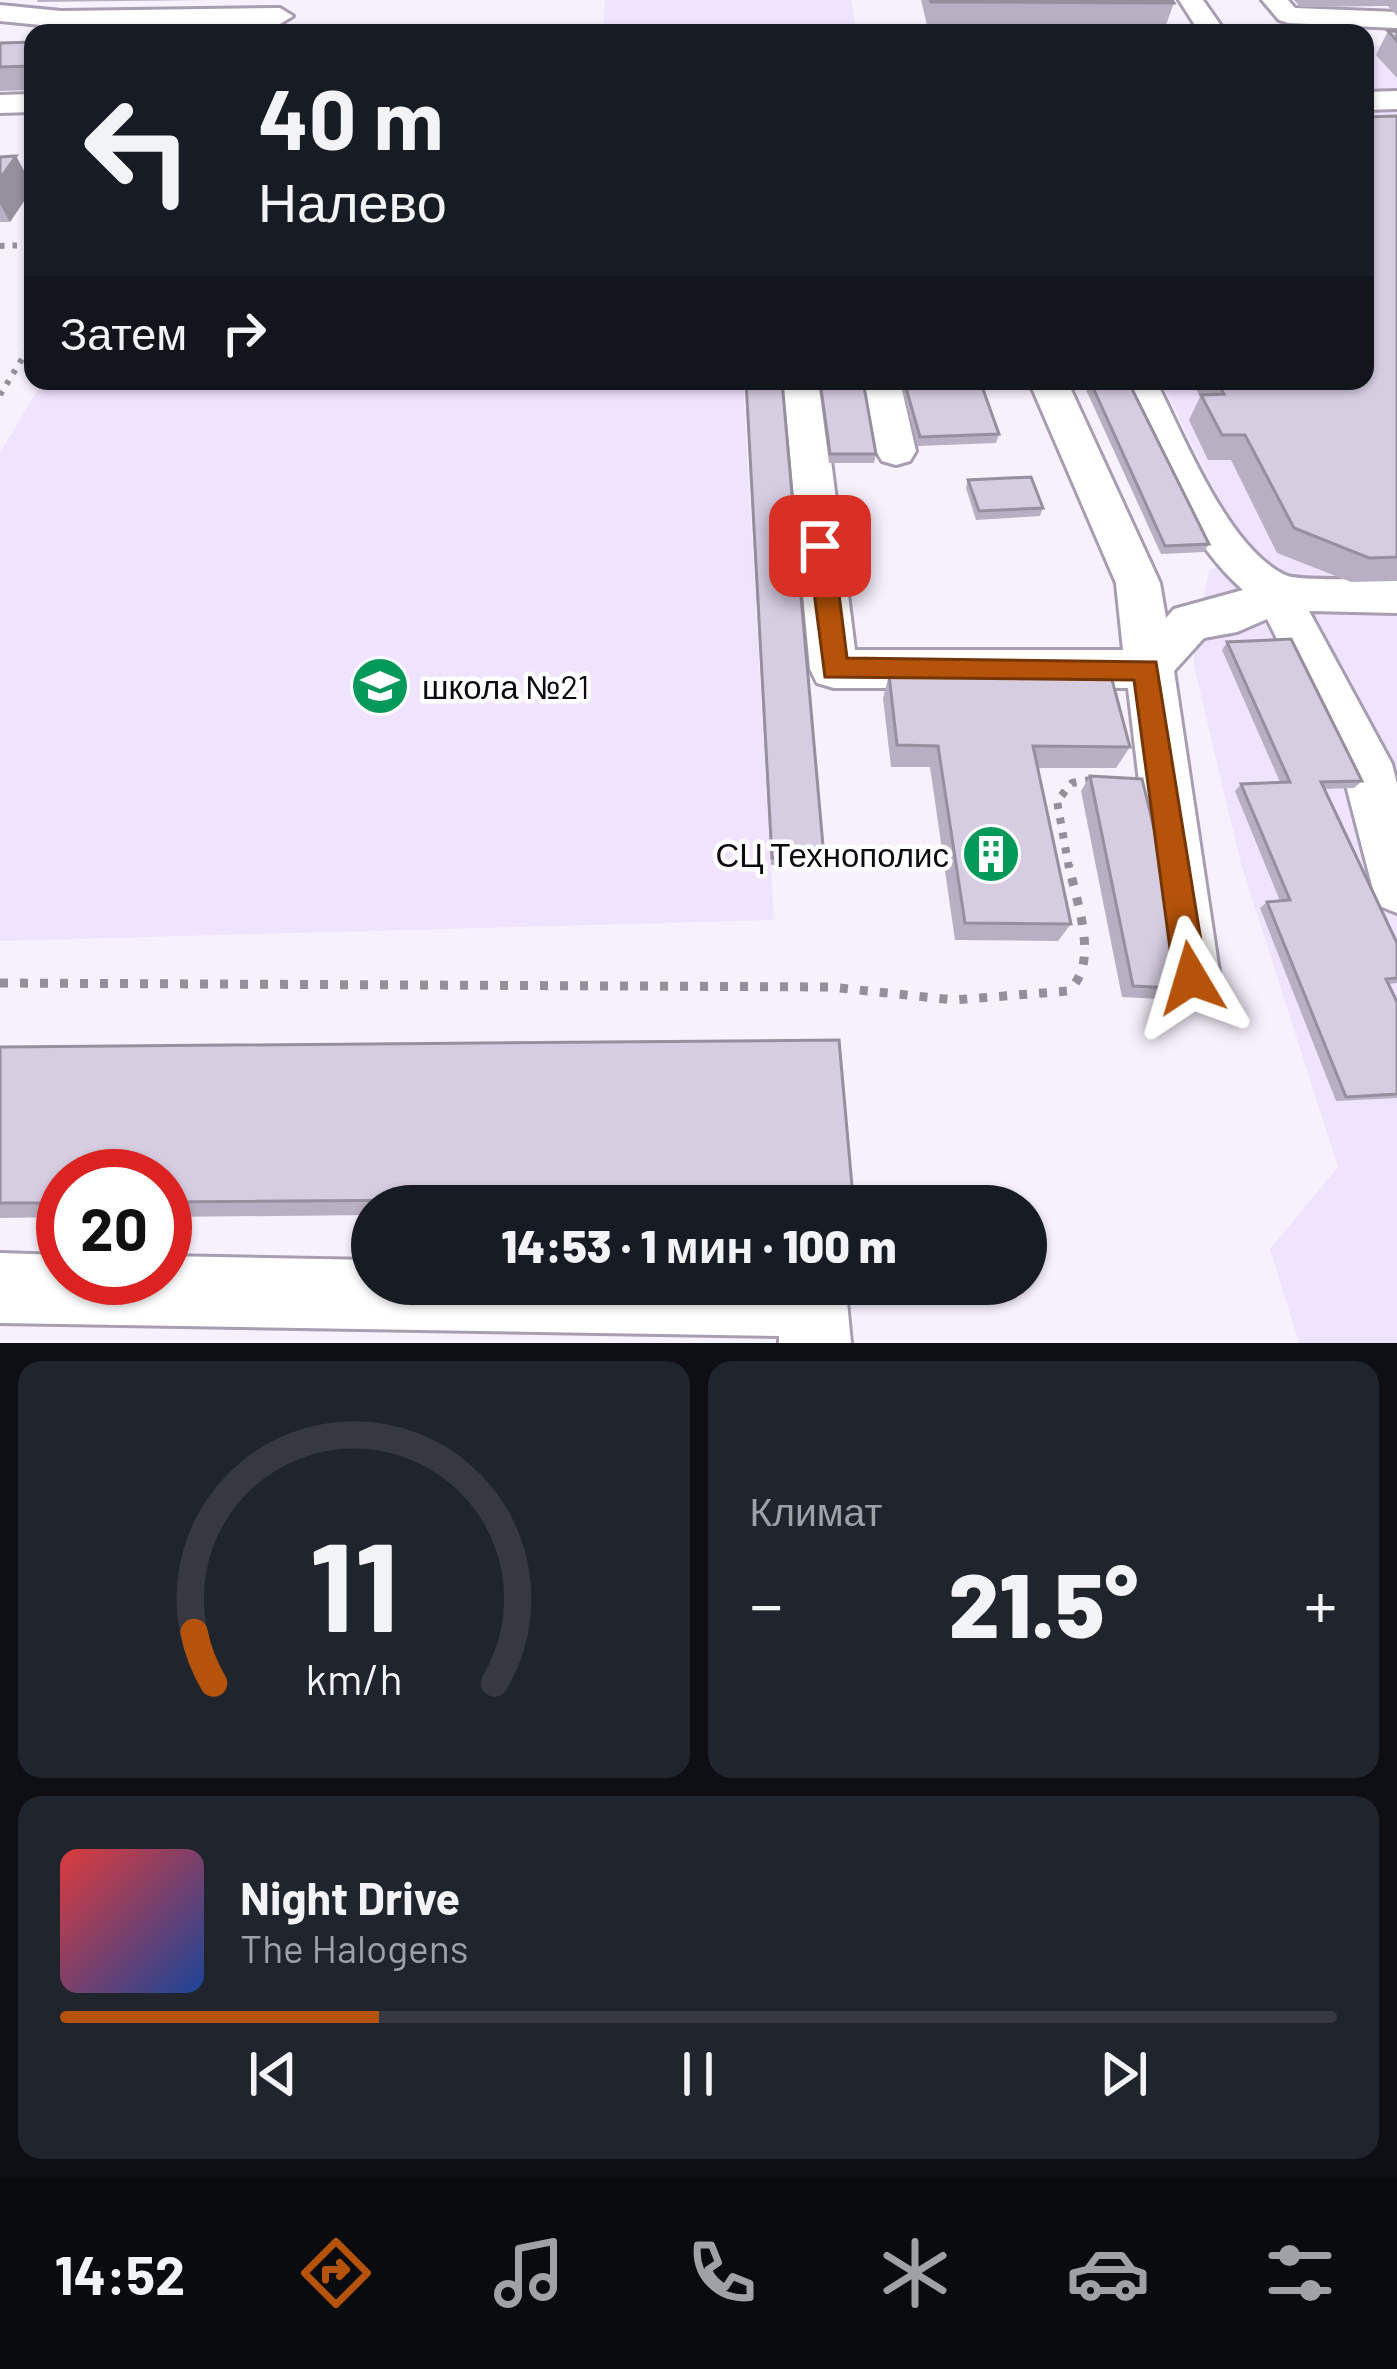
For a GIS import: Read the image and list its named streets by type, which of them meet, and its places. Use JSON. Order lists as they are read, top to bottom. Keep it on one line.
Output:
{"places":{"school or university":["школа №21"],"building":["СЦ Технополис"]},"page":{"turn":["40 m","Налево"],"then":"Затем","limit":"20","trip":"14:53 · 1 мин · 100 m","tile":"Климат","heat":["−","21.5°","+"],"song":["Night Drive","The Halogens"],"tabs":"14:52","gauge":["11","km/h"]}}
